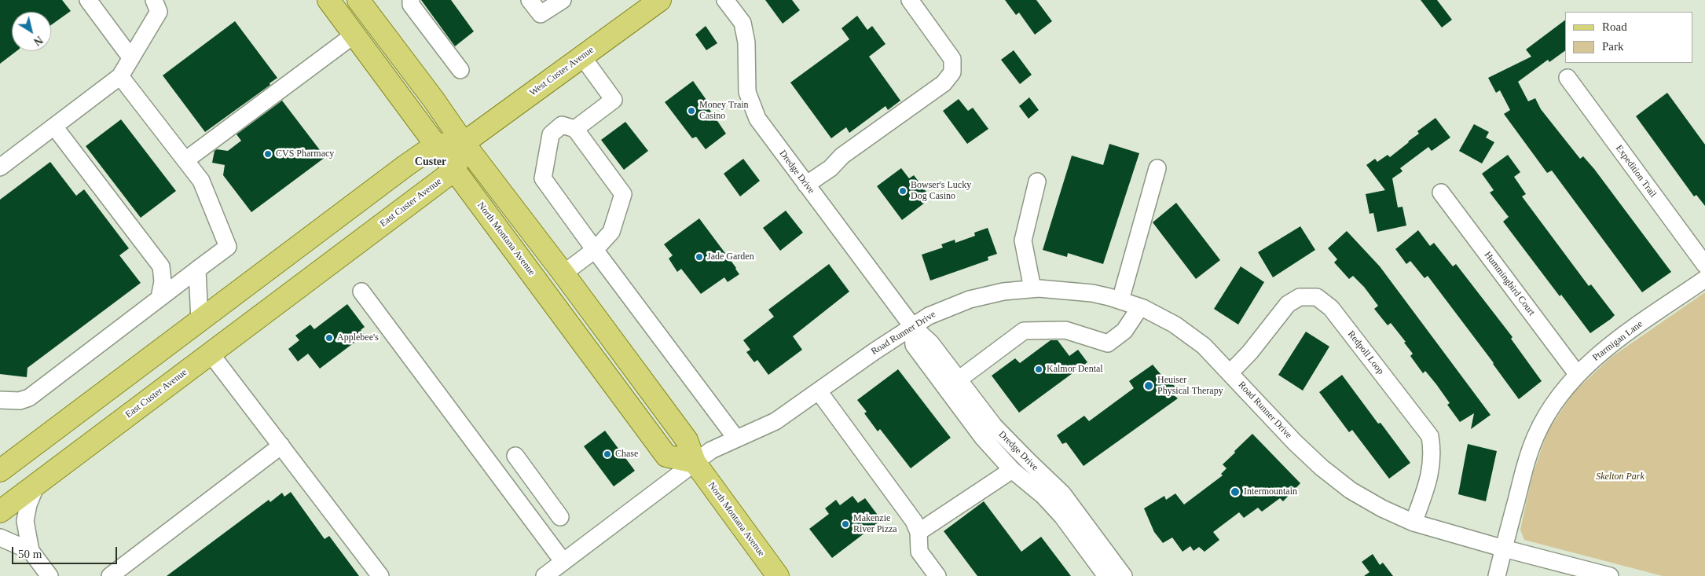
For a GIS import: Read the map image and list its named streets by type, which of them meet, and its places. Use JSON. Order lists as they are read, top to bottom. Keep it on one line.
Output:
{"streets":{"main road":["West Custer Avenue","East Custer Avenue","North Montana Avenue"],"street":["Expedition Trail","Dredge Drive","Hummingbird Court","Road Runner Drive","Ptarmigan Lane","Redpoll Loop"]},"crossings":[["West Custer Avenue","North Montana Avenue"],["Dredge Drive","Road Runner Drive"],["East Custer Avenue","North Montana Avenue"],["North Montana Avenue","Road Runner Drive"],["Hummingbird Court","Ptarmigan Lane"],["Road Runner Drive","Ptarmigan Lane"],["Road Runner Drive","Redpoll Loop"]],"districts":["Custer"],"parks":["Skelton Park"],"places":["Money Train Casino","CVS Pharmacy","Bowser's Lucky Dog Casino","Jade Garden","Applebee's","Kalmor Dental","Heuiser Physical Therapy","Chase","Intermountain","Makenzie River Pizza"],"legend":["Road","Park"],"scale_bar":"50 m","north":"bottom right"}
